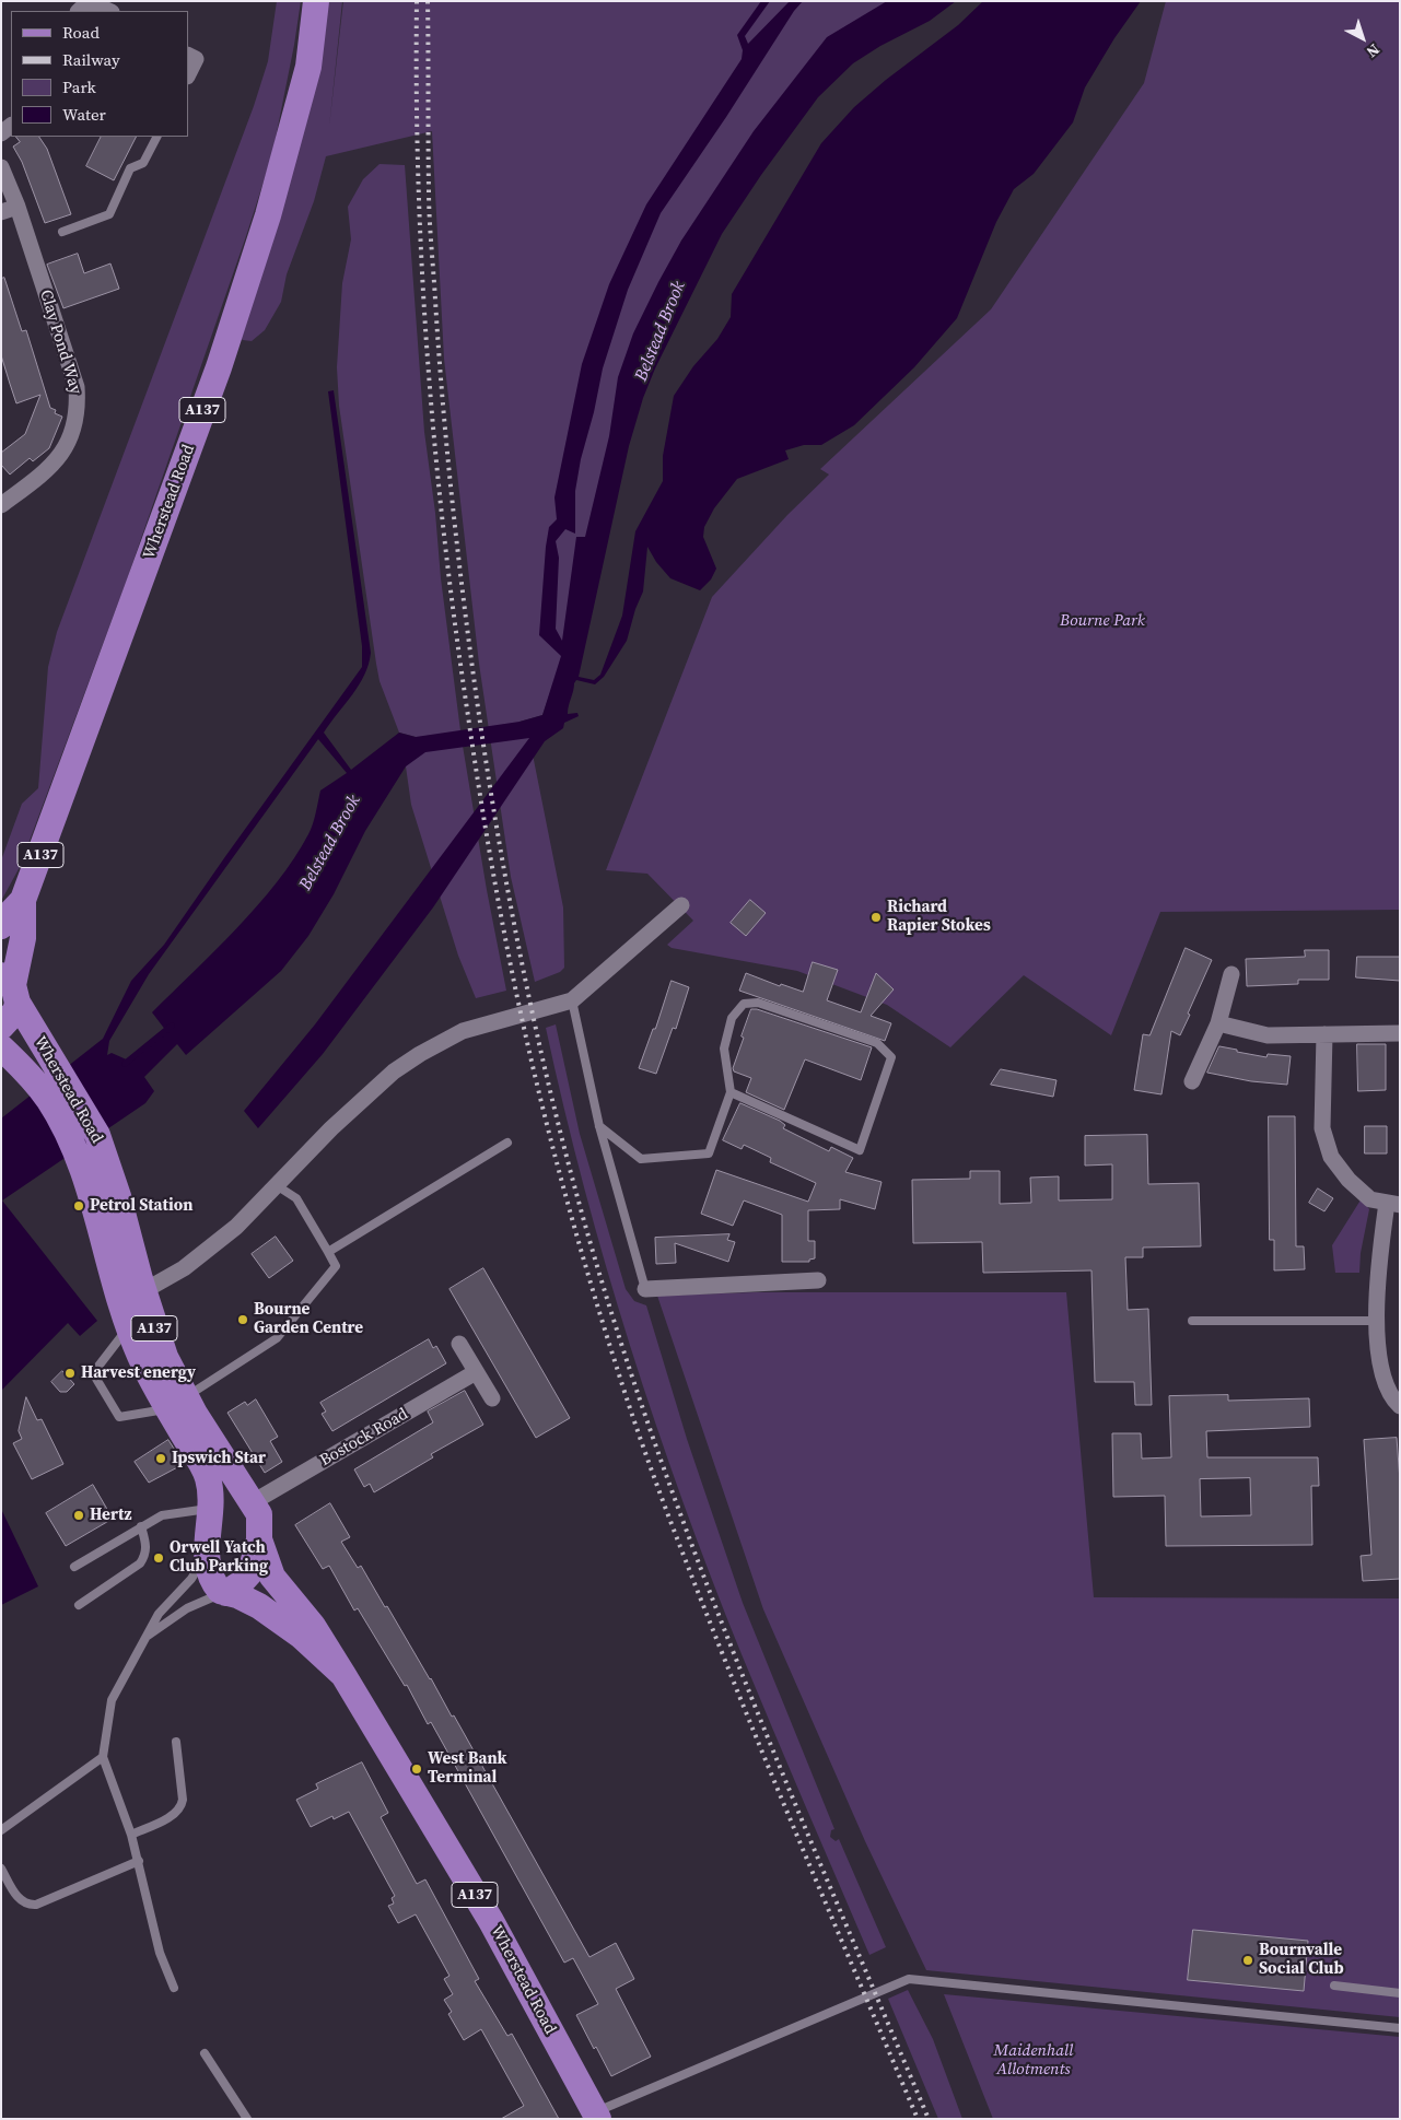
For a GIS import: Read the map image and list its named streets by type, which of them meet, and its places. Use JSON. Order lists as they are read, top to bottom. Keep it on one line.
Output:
{"streets":{"main road":["A137","Wherstead Road"],"street":["Clay Pond Way","Bostock Road"]},"crossings":[["A137","Wherstead Road"],["Wherstead Road","Bostock Road"]],"water":["Belstead Brook"],"parks":["Bourne Park","Maidenhall Allotments"],"places":["Richard Rapier Stokes","Petrol Station","Bourne Garden Centre","Harvest energy","Ipswich Star","Hertz","Orwell Yatch Club Parking","West Bank Terminal","Bournvalle Social Club"],"legend":["Road","Railway","Park","Water"],"north":"bottom right"}
